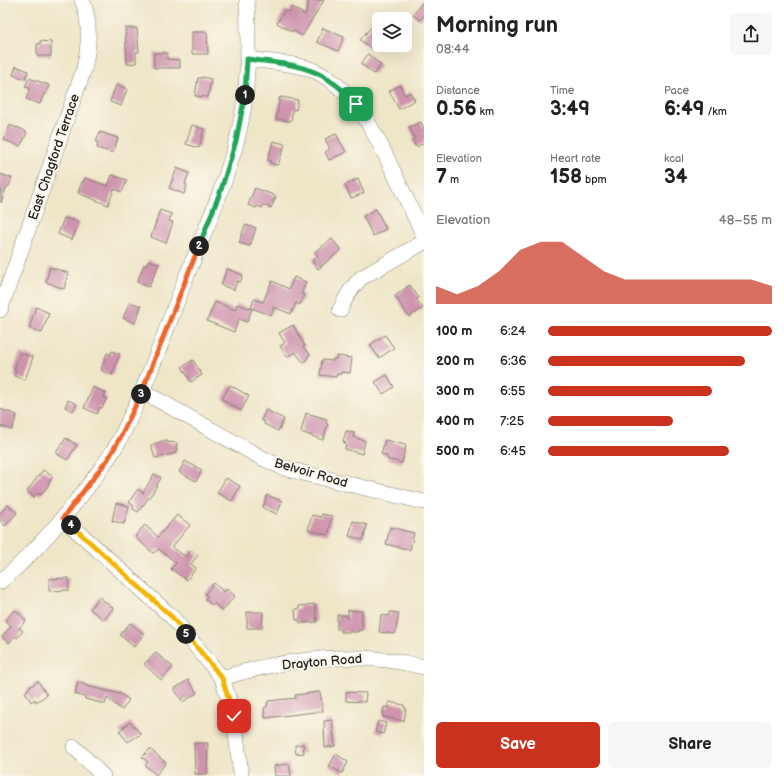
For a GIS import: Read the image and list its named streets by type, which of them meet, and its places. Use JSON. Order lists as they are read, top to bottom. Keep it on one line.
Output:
{"streets":{"street":["East Chagford Terrace","Belvoir Road","Drayton Road"]},"page":{"heading":["Morning run","08:44"],"stats":[["Distance","0.56 km"],["Time","3:49"],["Pace","6:49 /km"],["Elevation","7 m"],["Heart rate","158 bpm"],["kcal","34"]],"pins":["1","2","3","4","5"],"chart":["Elevation","48–55 m"],"list":[{"name":"100 m","note":"6:24"},{"name":"200 m","note":"6:36"},{"name":"300 m","note":"6:55"},{"name":"400 m","note":"7:25"},{"name":"500 m","note":"6:45"}],"buttons":["Save","Share"]}}
